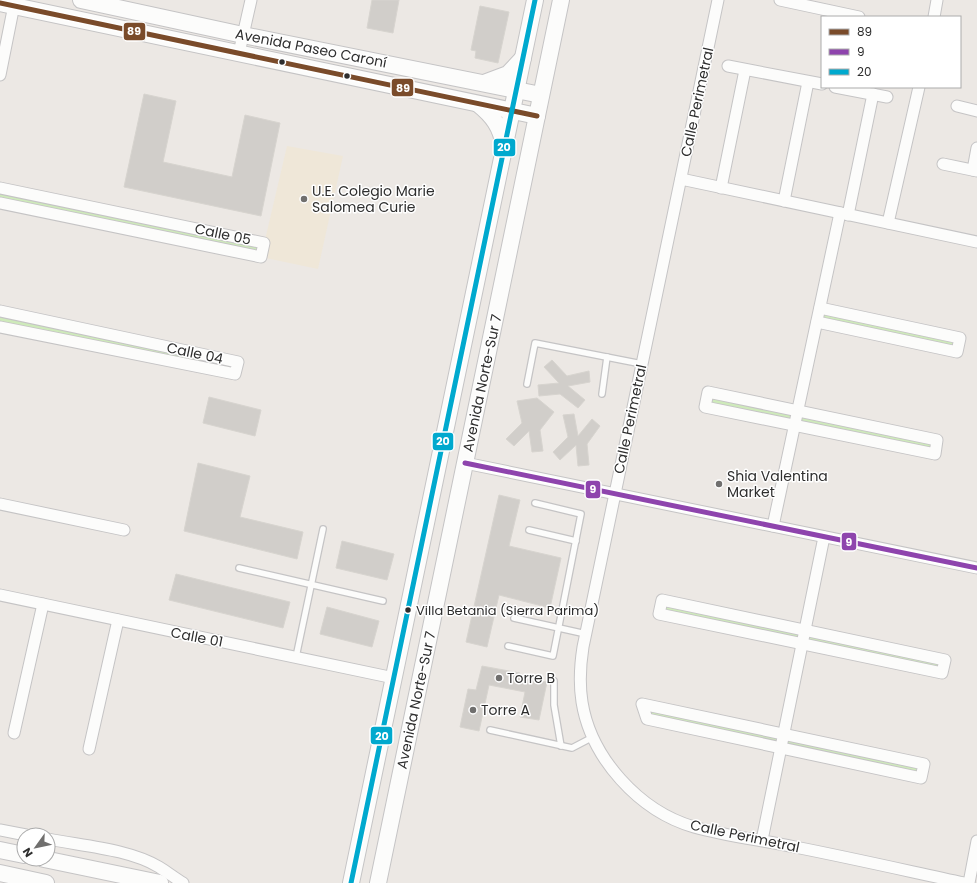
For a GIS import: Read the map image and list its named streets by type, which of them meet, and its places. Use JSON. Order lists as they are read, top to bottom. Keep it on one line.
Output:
{"streets":{"main road":["Avenida Paseo Caroní","Avenida Norte-Sur 7"],"street":["Calle Perimetral","Calle 05","Calle 04","Calle 01"]},"crossings":[["Avenida Paseo Caroní","Avenida Norte-Sur 7"],["Avenida Norte-Sur 7","Calle 01"]],"places":["U.E. Colegio Marie Salomea Curie","Shia Valentina Market","Villa Betania (Sierra Parima)","Torre B","Torre A"],"lines":["transit line 20","transit line 89","transit line 9"],"legend":["89","9","20"],"north":"bottom left"}
